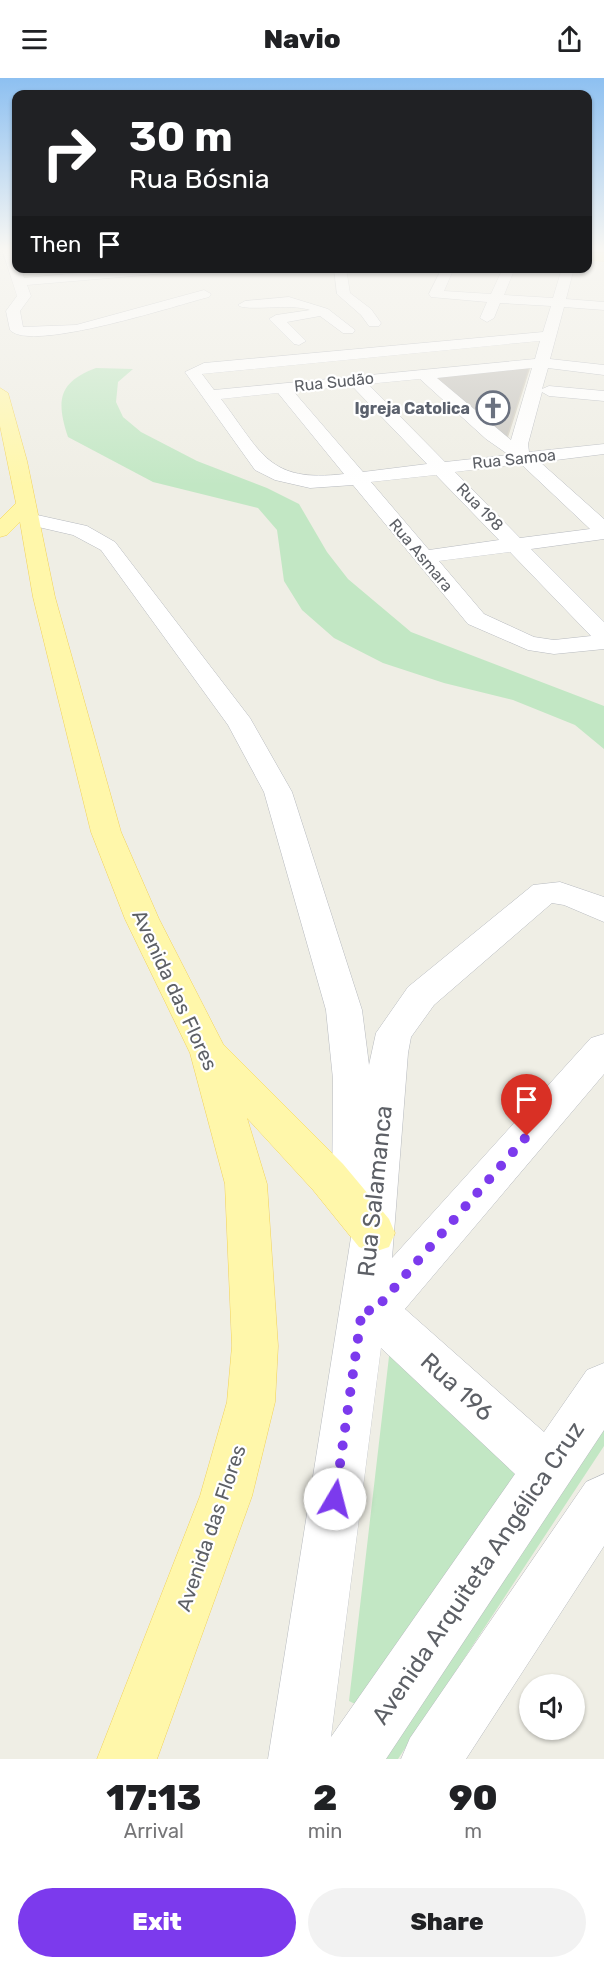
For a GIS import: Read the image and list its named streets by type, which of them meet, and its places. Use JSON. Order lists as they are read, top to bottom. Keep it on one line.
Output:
{"streets":{"main road":["Avenida das Flores"],"street":["Rua Sudão","Rua Samoa","Rua 198","Rua Asmara","Rua Salamanca","Rua 196","Avenida Arquiteta Angélica Cruz"]},"crossings":[["Rua Sudão","Rua Samoa"],["Rua Sudão","Rua 198"],["Rua Sudão","Rua Asmara"],["Rua Samoa","Rua 198"],["Rua Samoa","Rua Asmara"],["Rua Salamanca","Rua 196"],["Rua 196","Avenida Arquiteta Angélica Cruz"]],"places":{"church":["Igreja Catolica"]},"page":{"header":"Navio","turn":["30 m","Rua Bósnia"],"then":"Then","eta":["17:13","Arrival","2","min","90","m"],"buttons":["Exit","Share"]}}
